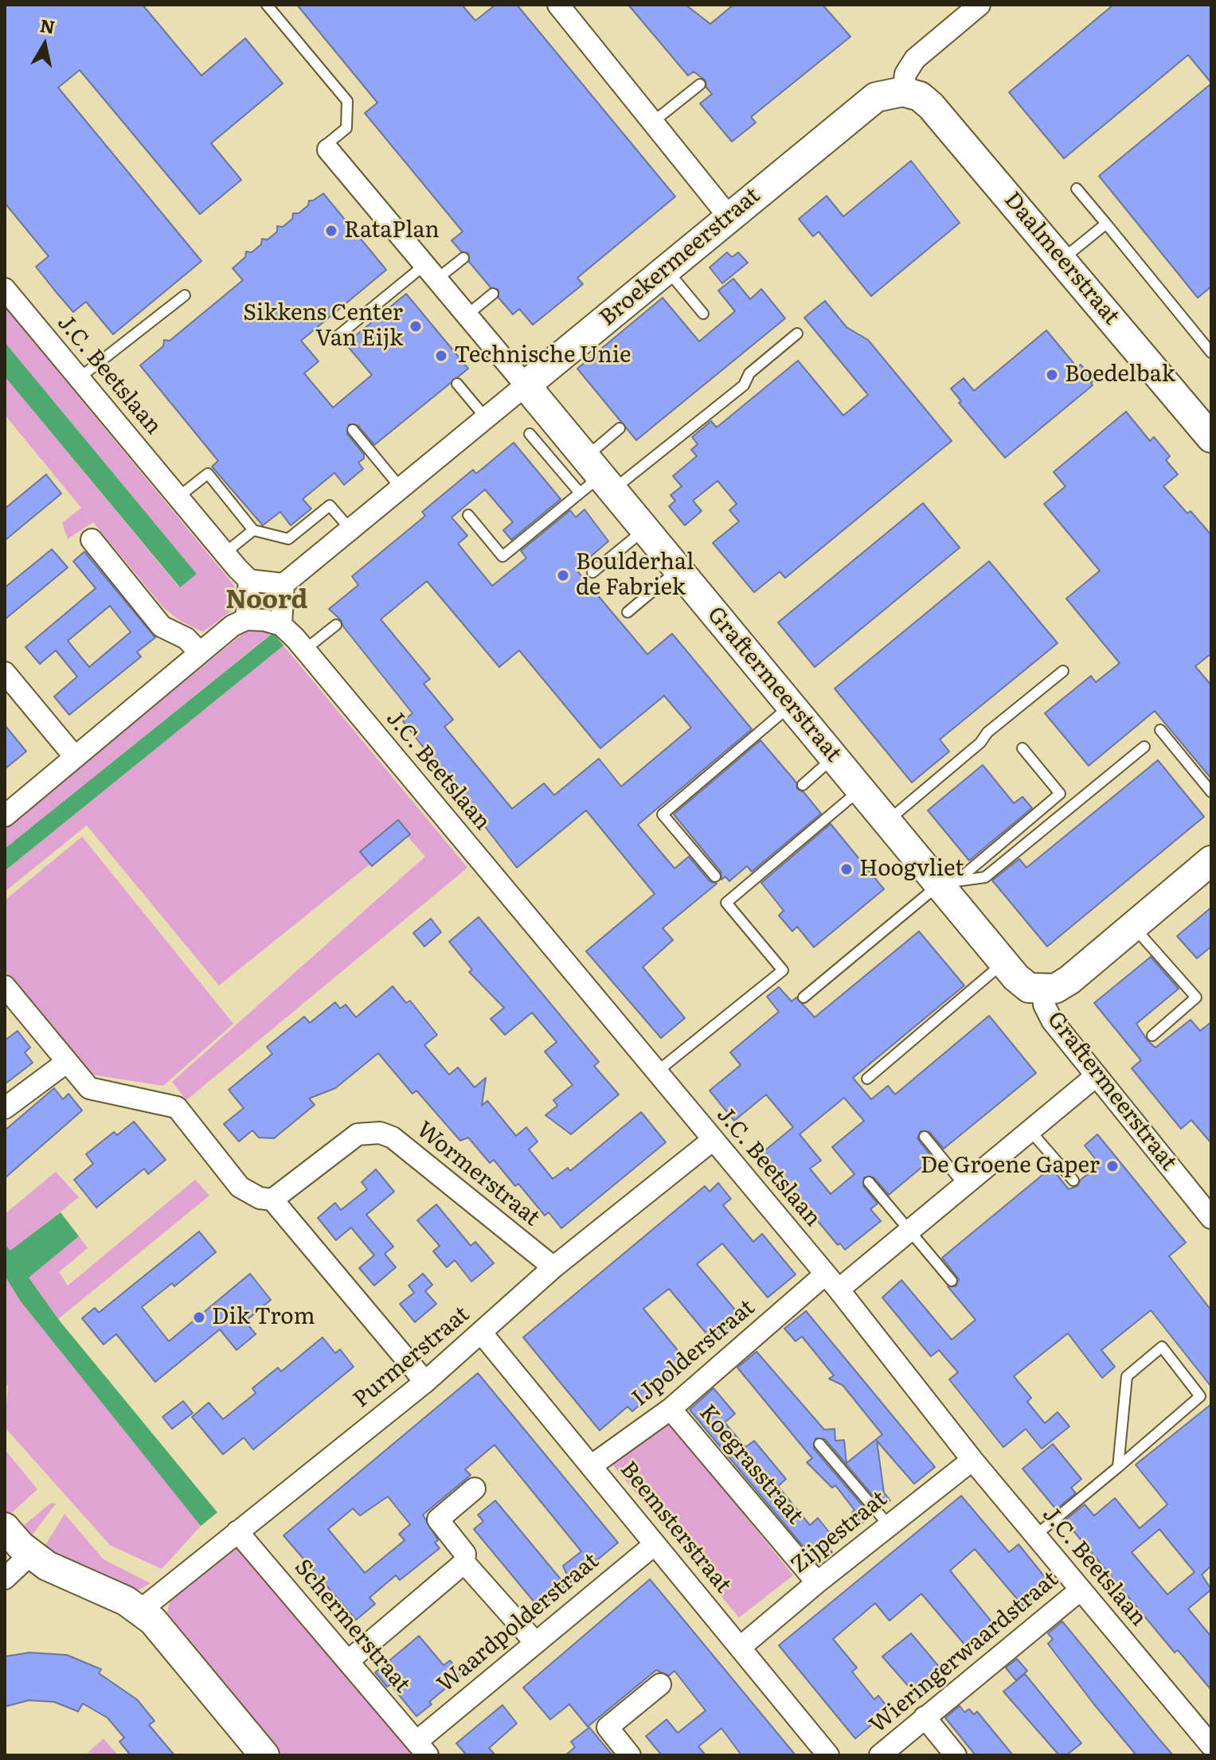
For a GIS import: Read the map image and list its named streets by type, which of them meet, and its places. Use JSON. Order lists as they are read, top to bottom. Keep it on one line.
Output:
{"streets":{"street":["Broekermeerstraat","Daalmeerstraat","J.C. Beetslaan","Graftermeerstraat","Wormerstraat","IJpolderstraat","Purmerstraat","Koegrasstraat","Beemsterstraat","Zijpestraat","Waardpolderstraat","Schermerstraat","Wieringerwaardstraat"]},"crossings":[["Broekermeerstraat","Daalmeerstraat"],["Broekermeerstraat","Graftermeerstraat"],["J.C. Beetslaan","IJpolderstraat"],["J.C. Beetslaan","Purmerstraat"],["J.C. Beetslaan","Zijpestraat"],["J.C. Beetslaan","Wieringerwaardstraat"],["Graftermeerstraat","IJpolderstraat"],["Wormerstraat","Purmerstraat"],["IJpolderstraat","Koegrasstraat"],["IJpolderstraat","Beemsterstraat"],["Purmerstraat","Beemsterstraat"],["Purmerstraat","Schermerstraat"],["Koegrasstraat","Zijpestraat"],["Beemsterstraat","Zijpestraat"],["Beemsterstraat","Waardpolderstraat"],["Waardpolderstraat","Schermerstraat"]],"districts":["Noord"],"places":["RataPlan","Sikkens Center Van Eijk","Technische Unie","Boedelbak","Boulderhal de Fabriek","Hoogvliet","De Groene Gaper","Dik Trom"],"north":"top"}
